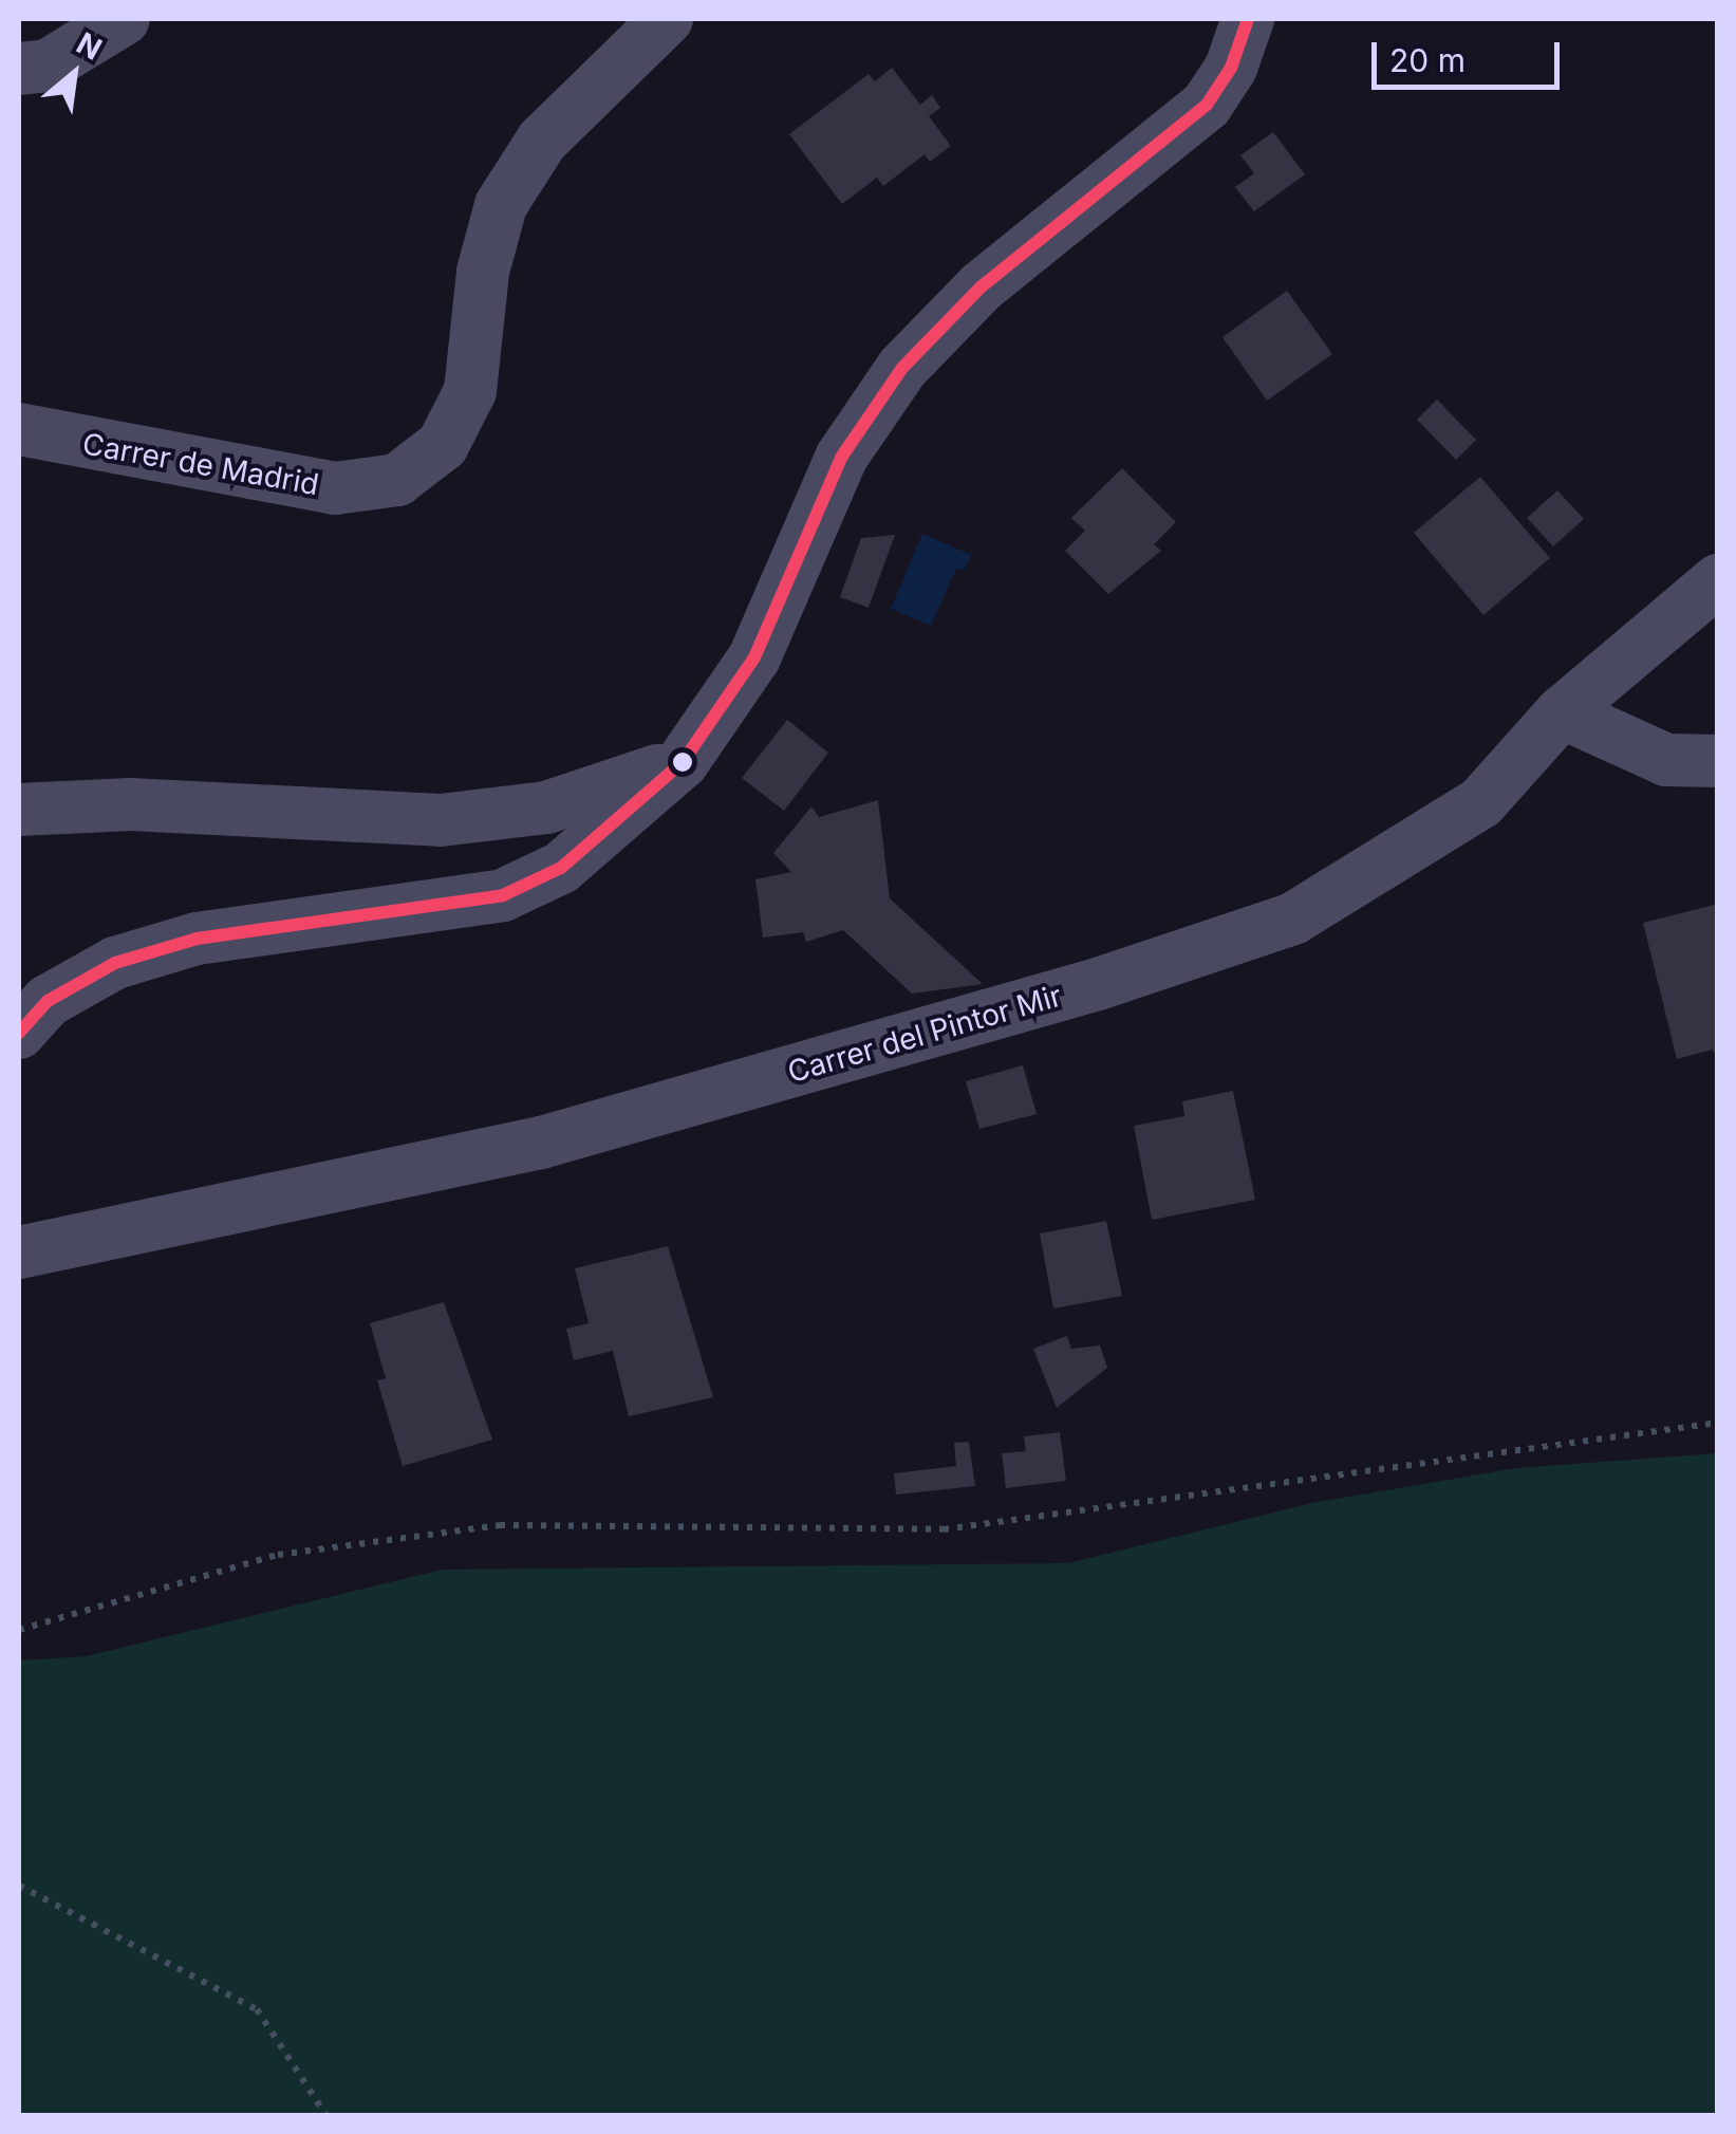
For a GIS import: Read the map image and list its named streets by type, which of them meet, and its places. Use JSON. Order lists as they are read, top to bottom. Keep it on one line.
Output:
{"streets":{"street":["Carrer de Madrid","Carrer del Pintor Mir"]},"scale_bar":"20 m","north":"top right"}
